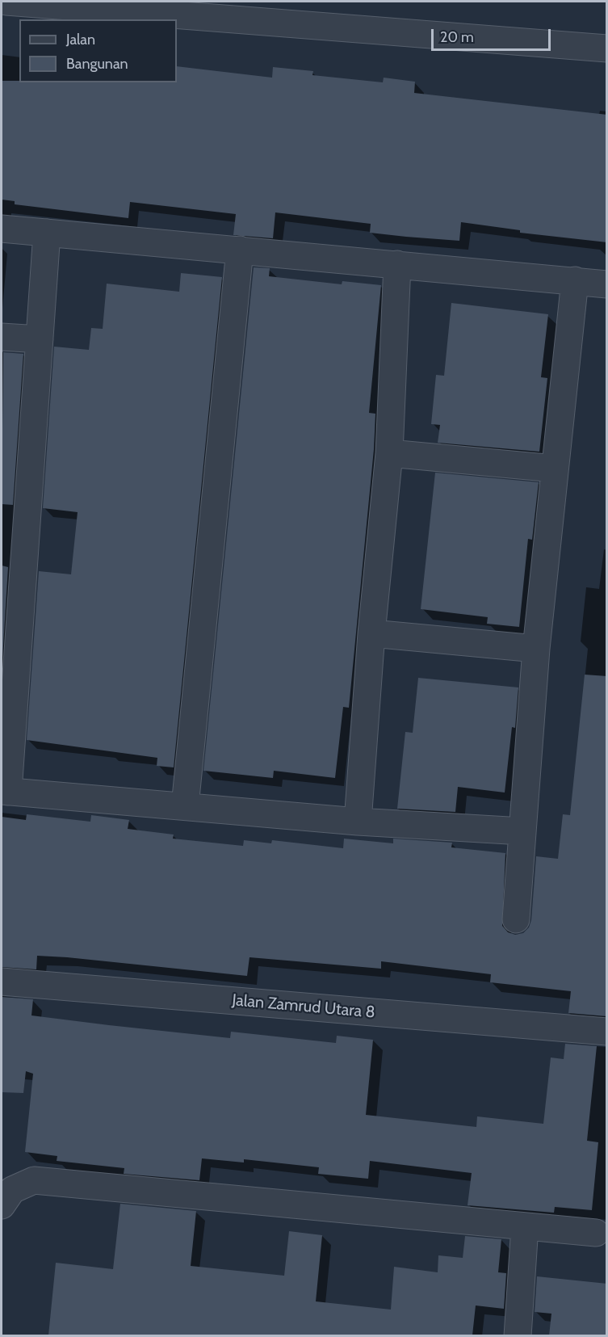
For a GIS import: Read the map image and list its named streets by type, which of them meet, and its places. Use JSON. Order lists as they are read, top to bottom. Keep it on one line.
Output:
{"streets":{"street":["Jalan Zamrud Utara 8"]},"legend":["Jalan","Bangunan"],"scale_bar":"20 m"}
